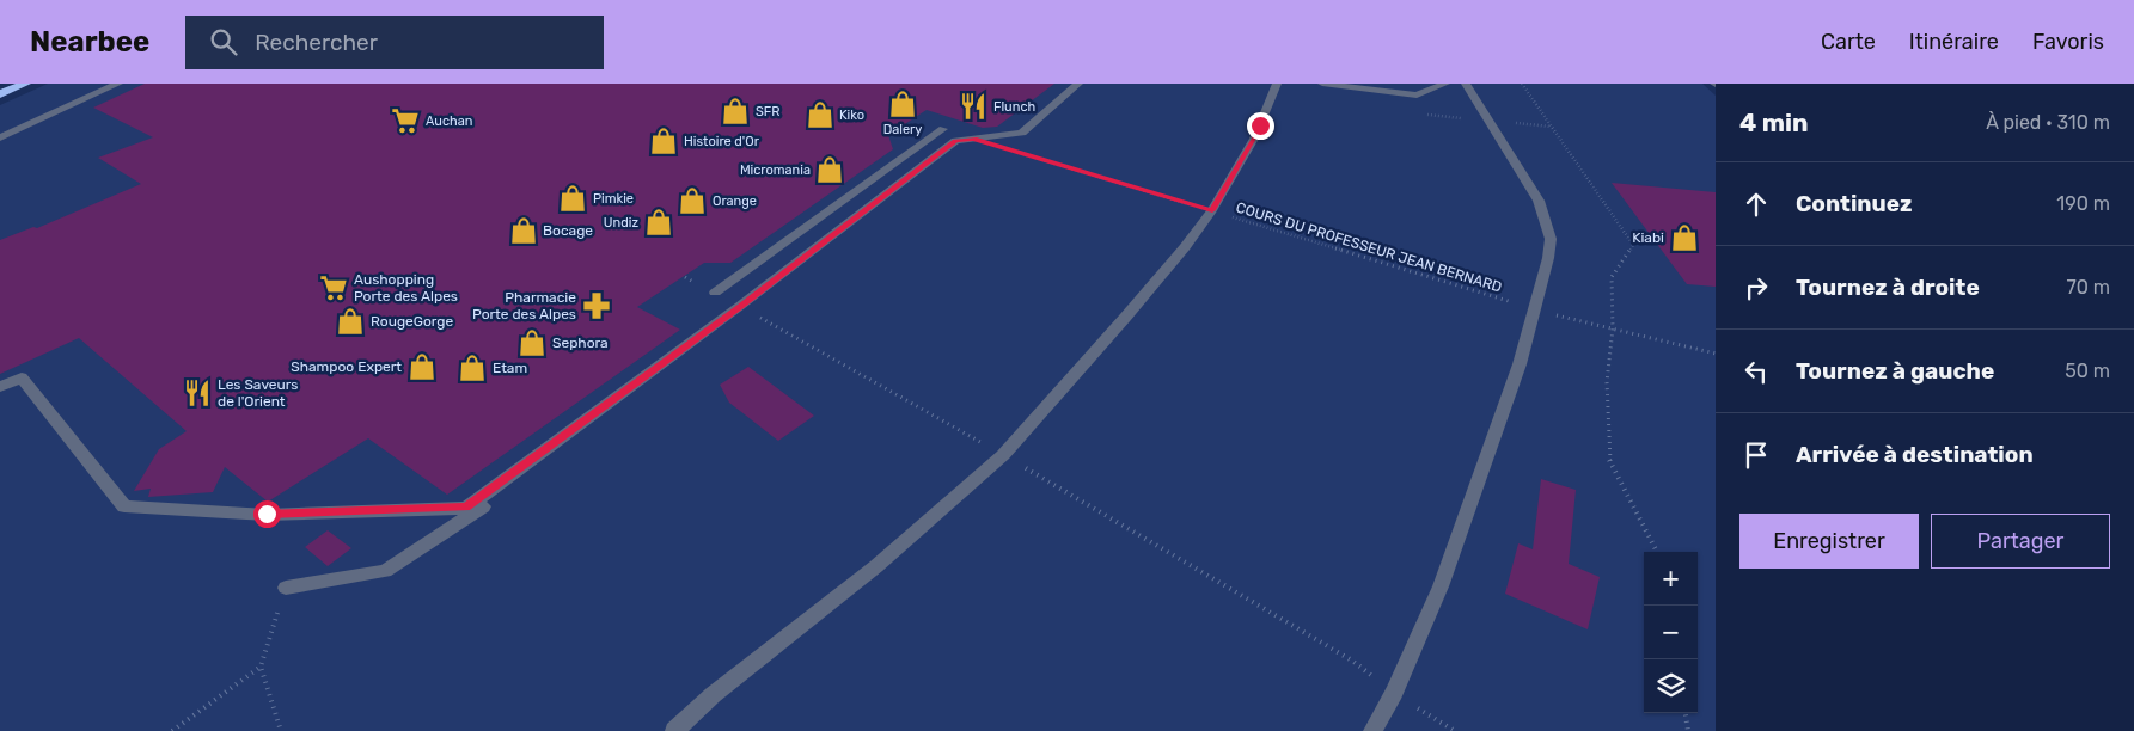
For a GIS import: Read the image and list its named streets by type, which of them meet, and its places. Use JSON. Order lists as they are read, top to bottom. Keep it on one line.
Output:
{"streets":{"path":["COURS DU PROFESSEUR JEAN BERNARD"]},"places":{"shop":["Dalery","SFR","Kiko","Histoire d'Or","Micromania","Pimkie","Orange","Undiz","Bocage","Kiabi","RougeGorge","Sephora","Shampoo Expert","Etam"],"restaurant":["Flunch","Les Saveurs de l'Orient"],"supermarket":["Auchan","Aushopping Porte des Alpes"],"pharmacy":["Pharmacie Porte des Alpes"]},"page":{"header":"Nearbee","search":"Rechercher","nav":["Carte","Itinéraire","Favoris"],"heading":["4 min","À pied · 310 m"],"list":[["Continuez","190 m"],["Tournez à droite","70 m"],["Tournez à gauche","50 m"],"Arrivée à destination"],"buttons":["Enregistrer","Partager"],"map_buttons":["+","−"]}}
